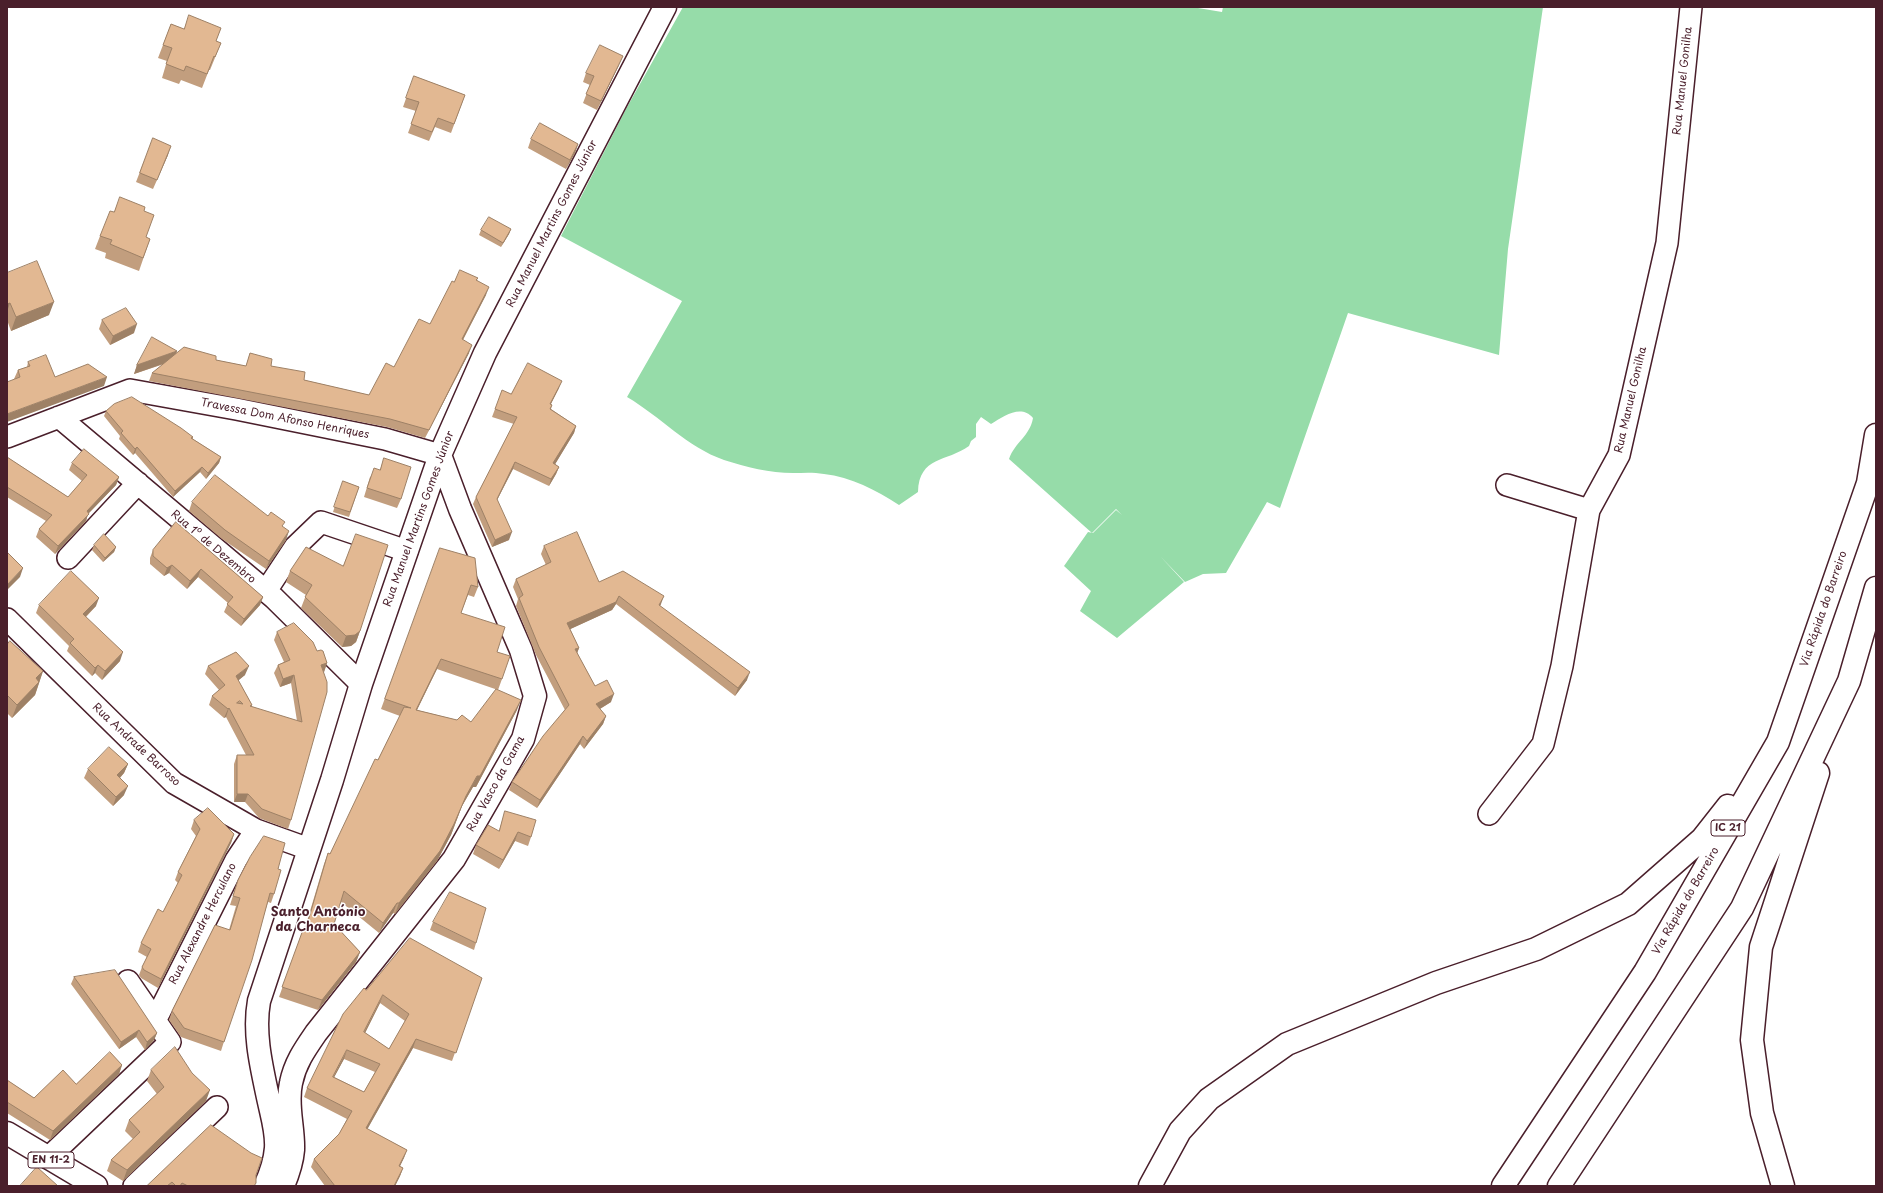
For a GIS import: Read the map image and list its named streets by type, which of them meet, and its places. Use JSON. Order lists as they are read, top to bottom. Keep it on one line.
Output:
{"streets":{"main road":["Rua Manuel Martins Gomes Júnior","Via Rápida do Barreiro","Rua Vasco da Gama","IC 21","EN 11-2"],"street":["Rua Manuel Gonilha","Travessa Dom Afonso Henriques","Rua 1º de Dezembro","Rua Andrade Barroso","Rua Alexandre Herculano"]},"crossings":[["Rua Manuel Martins Gomes Júnior","Travessa Dom Afonso Henriques"],["Rua Manuel Martins Gomes Júnior","Rua 1º de Dezembro"],["Rua Manuel Martins Gomes Júnior","Rua Andrade Barroso"],["Rua Manuel Martins Gomes Júnior","Rua Vasco da Gama"],["Travessa Dom Afonso Henriques","Rua 1º de Dezembro"],["Travessa Dom Afonso Henriques","Rua Vasco da Gama"],["Rua Andrade Barroso","Rua Alexandre Herculano"]],"districts":["Santo António da Charneca"]}
